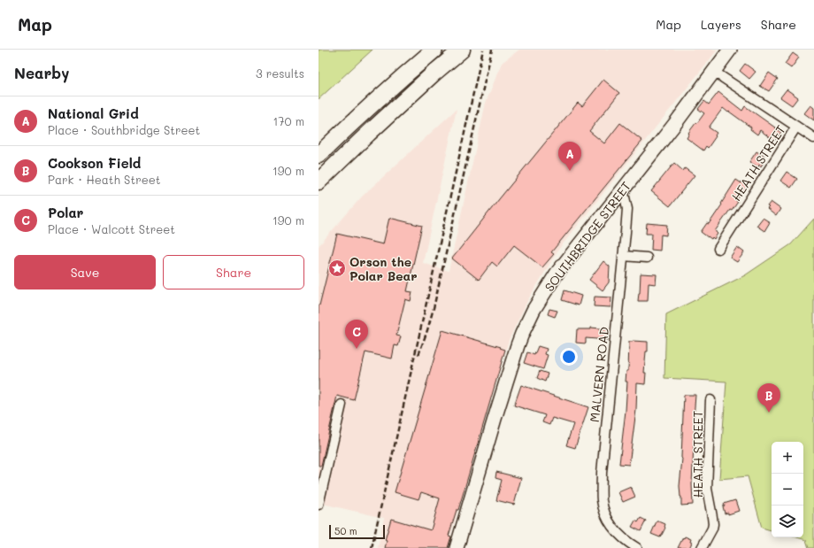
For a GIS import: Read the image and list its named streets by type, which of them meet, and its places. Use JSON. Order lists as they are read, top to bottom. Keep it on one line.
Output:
{"streets":{"main road":["SOUTHBRIDGE STREET"],"street":["HEATH STREET","MALVERN ROAD"]},"crossings":[["SOUTHBRIDGE STREET","MALVERN ROAD"]],"places":{"place":["Orson the Polar Bear"]},"scale_bar":"50 m","page":{"header":"Map","nav":["Map","Layers","Share"],"heading":["Nearby","3 results"],"list":[{"mark":"A","name":"National Grid","note":"Place · Southbridge Street","value":"170 m"},{"mark":"B","name":"Cookson Field","note":"Park · Heath Street","value":"190 m"},{"mark":"C","name":"Polar","note":"Place · Walcott Street","value":"190 m"}],"pins":["A","C","B"],"buttons":["Save","Share"],"map_buttons":["+","−"],"scale":"50 m"}}
